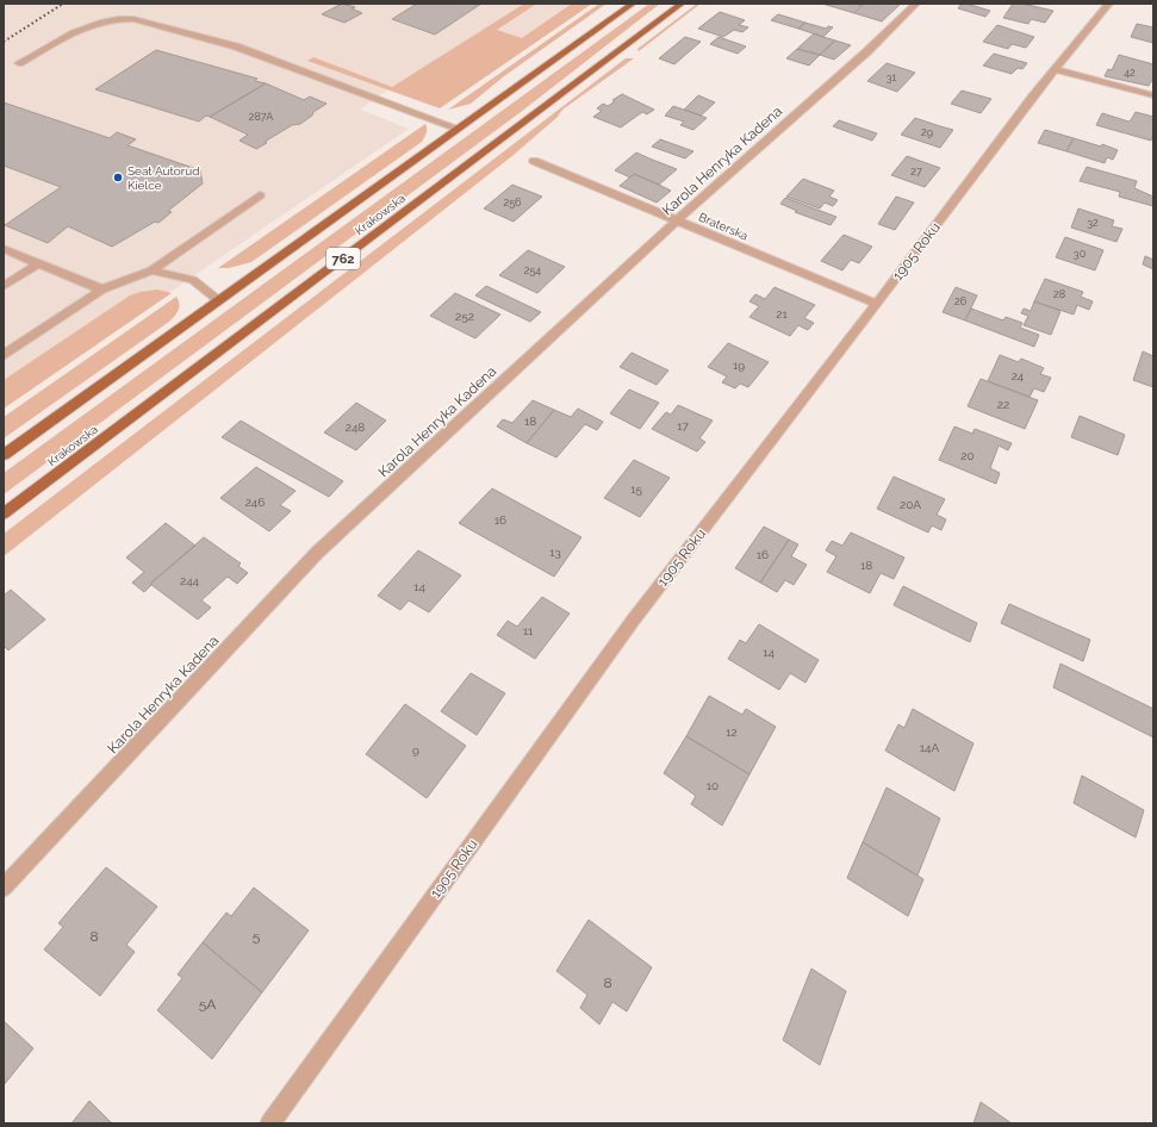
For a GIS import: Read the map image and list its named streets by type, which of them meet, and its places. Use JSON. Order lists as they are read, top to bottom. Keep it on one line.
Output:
{"streets":{"main road":["Krakowska","762"],"street":["Karola Henryka Kadena","Braterska","1905 Roku"]},"crossings":[["Karola Henryka Kadena","Braterska"],["Braterska","1905 Roku"]],"places":["Seat Autorud Kielce"],"house_numbers":["42","31","287A","29","27","256","32","30","254","28","26","21","252","19","24","22","18","17","248","20","15","246","20A","16","13","16","18","244","14","11","14","12","14A","9","10","8","5","8","5A"]}
